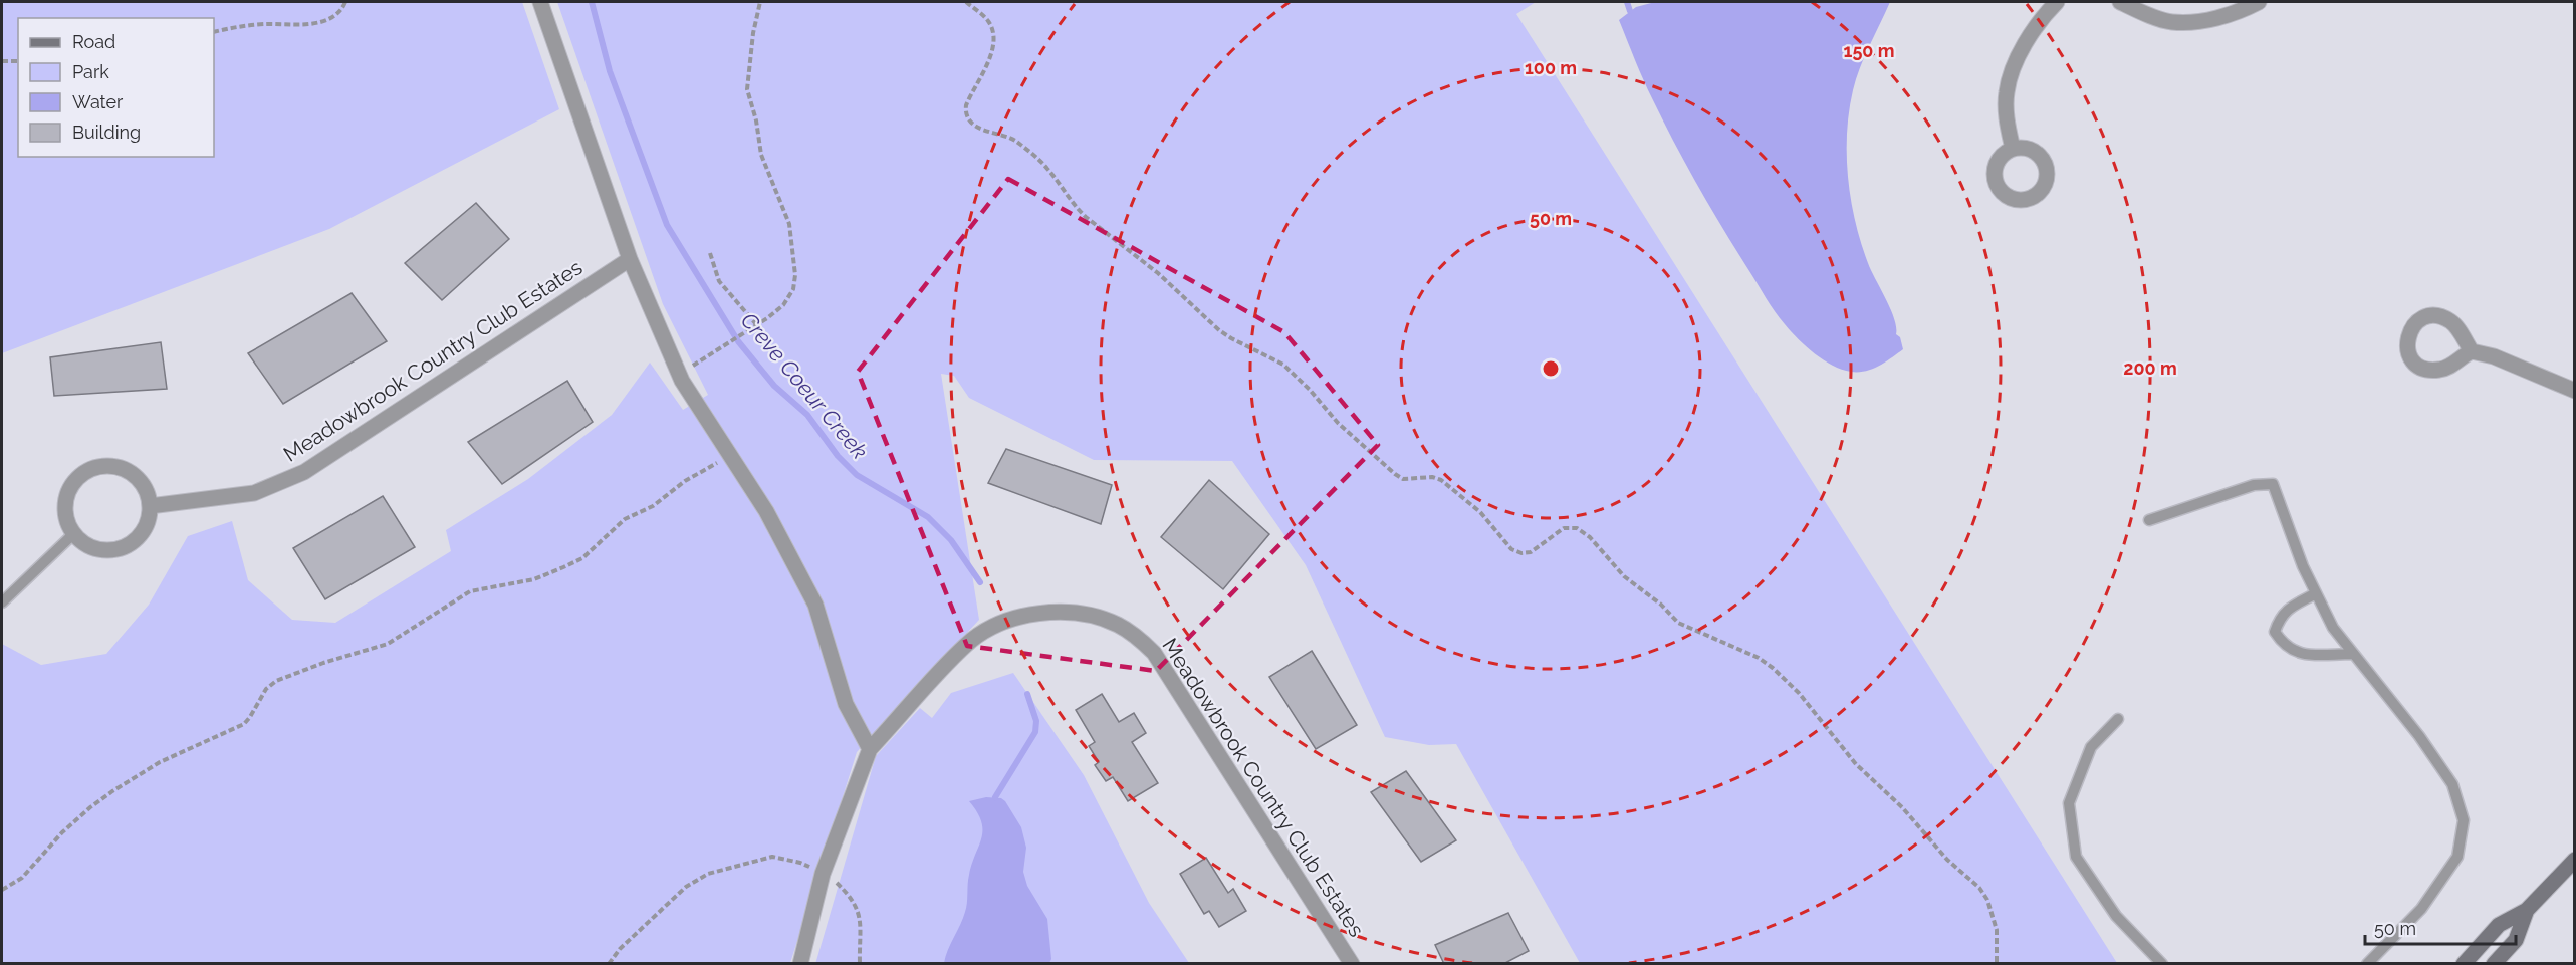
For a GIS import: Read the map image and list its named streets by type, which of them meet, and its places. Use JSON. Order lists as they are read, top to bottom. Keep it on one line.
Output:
{"streets":{"street":["Meadowbrook Country Club Estates"]},"water":["Creve Coeur Creek"],"legend":["Road","Park","Water","Building"],"scale_bar":"50 m","rings":["150 m","100 m","50 m","200 m"]}
